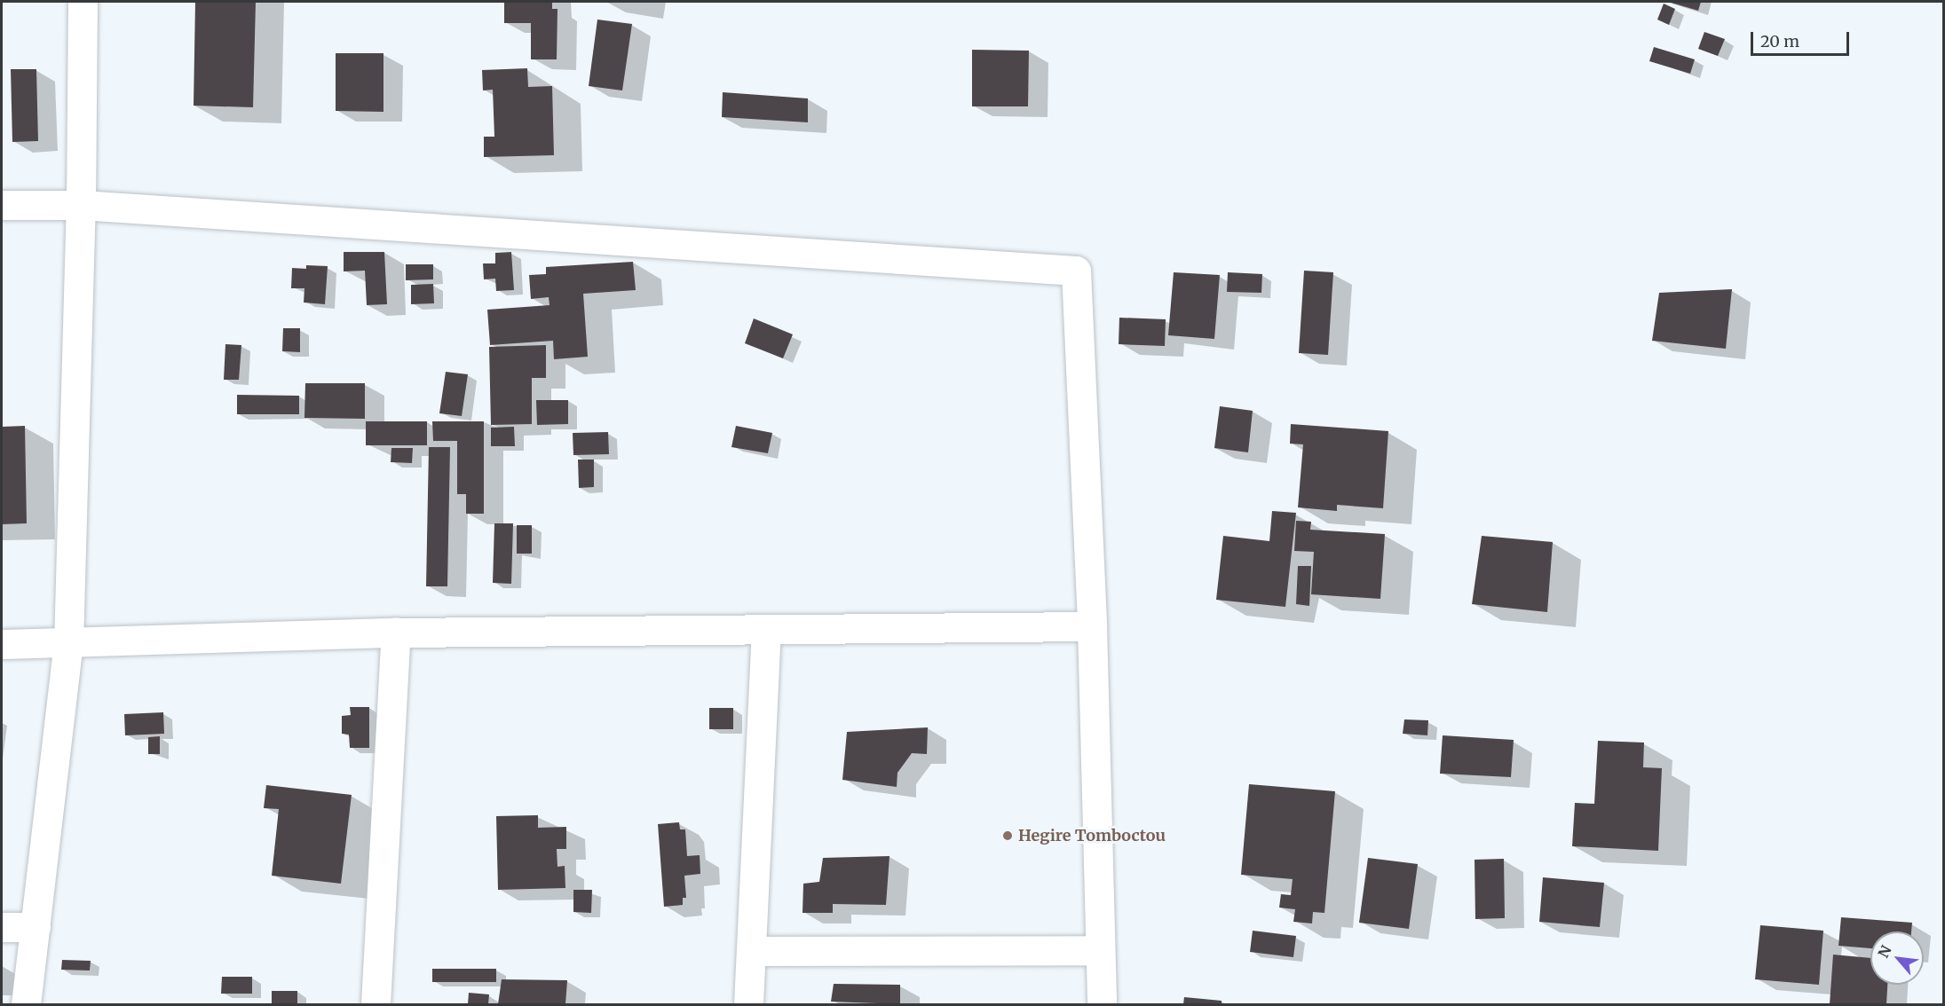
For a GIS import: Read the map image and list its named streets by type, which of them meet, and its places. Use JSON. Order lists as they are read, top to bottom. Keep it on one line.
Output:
{"places":["Hegire Tomboctou"],"scale_bar":"20 m","north":"top left"}
